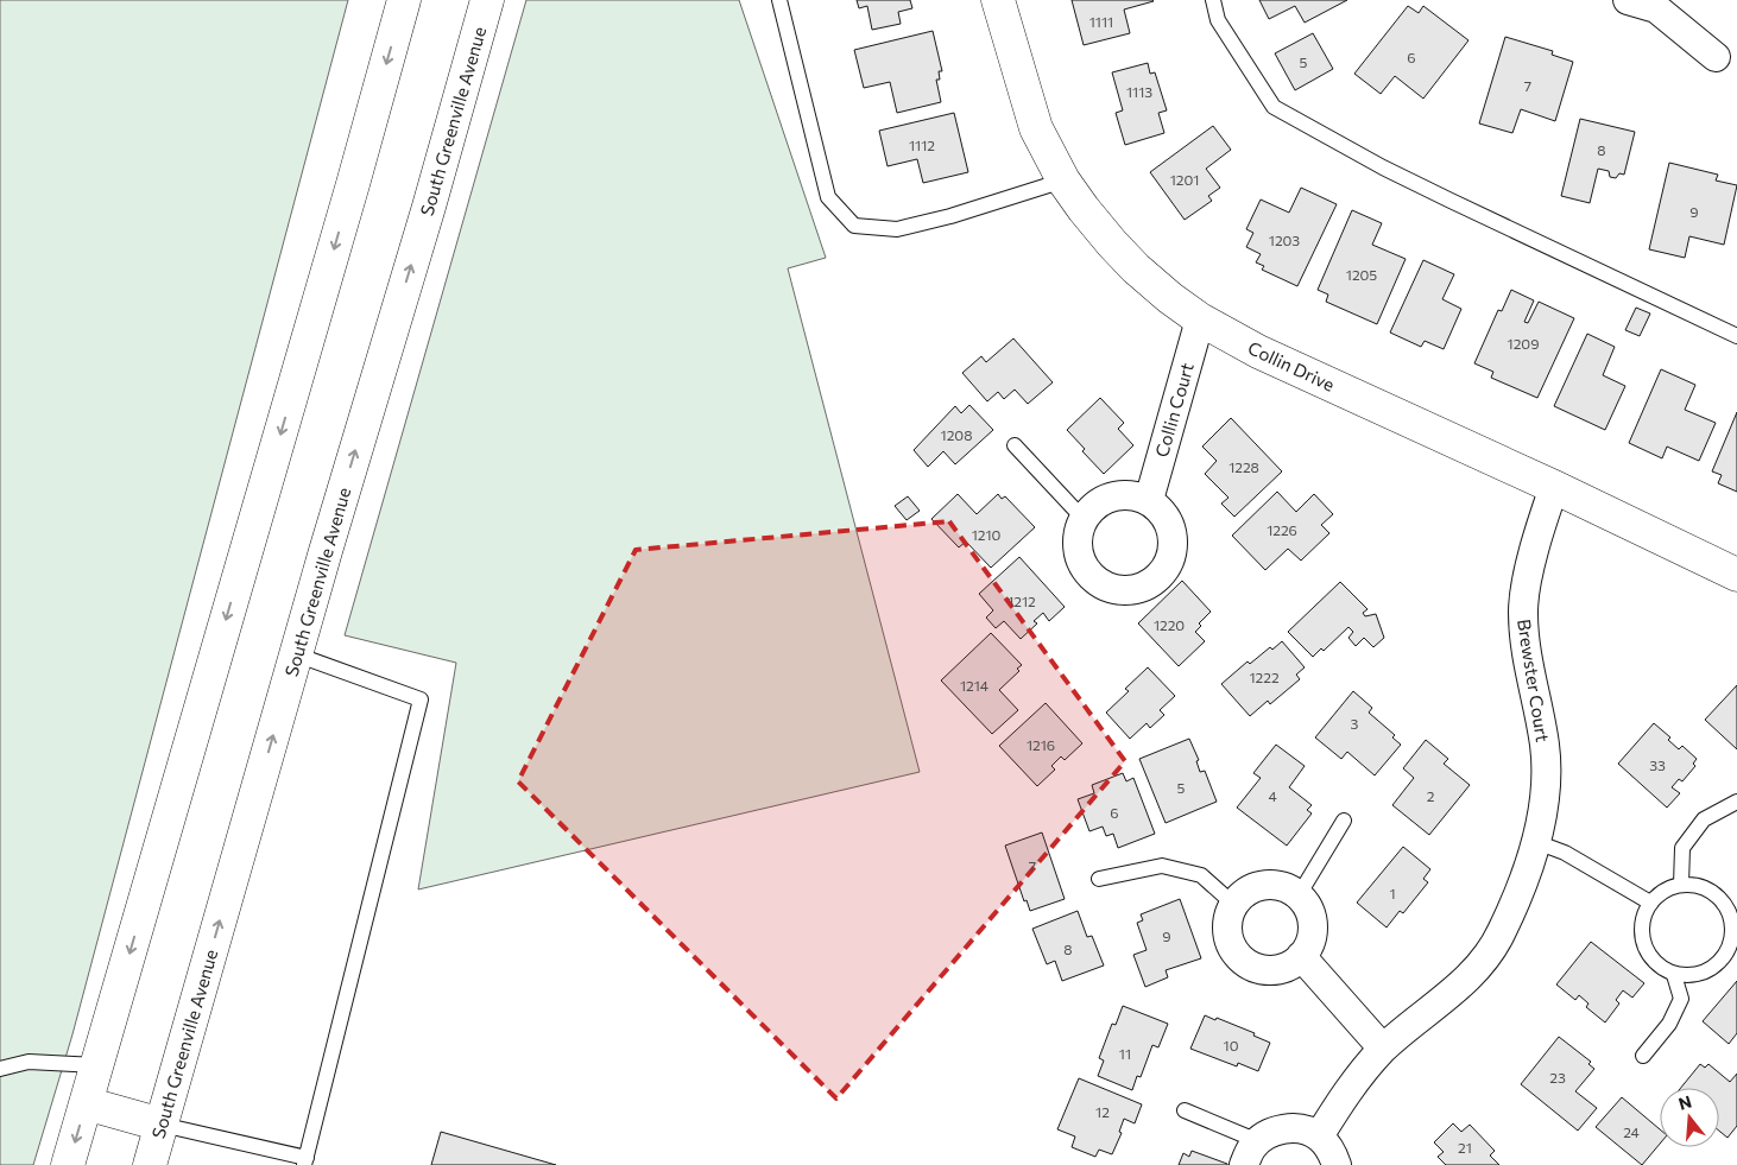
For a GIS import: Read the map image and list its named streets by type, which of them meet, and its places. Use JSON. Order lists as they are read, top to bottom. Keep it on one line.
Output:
{"streets":{"main road":["South Greenville Avenue","Collin Drive"],"street":["Collin Court","Brewster Court"]},"crossings":[["Collin Drive","Collin Court"],["Collin Drive","Brewster Court"]],"house_numbers":["1111","6","5","7","1113","1112","8","1201","9","1203","1205","1209","1208","1228","1226","1210","1212","1220","1222","1214","3","1216","33","5","4","2","6","7","1","9","8","10","11","23","12","24","21"],"north":"top"}
